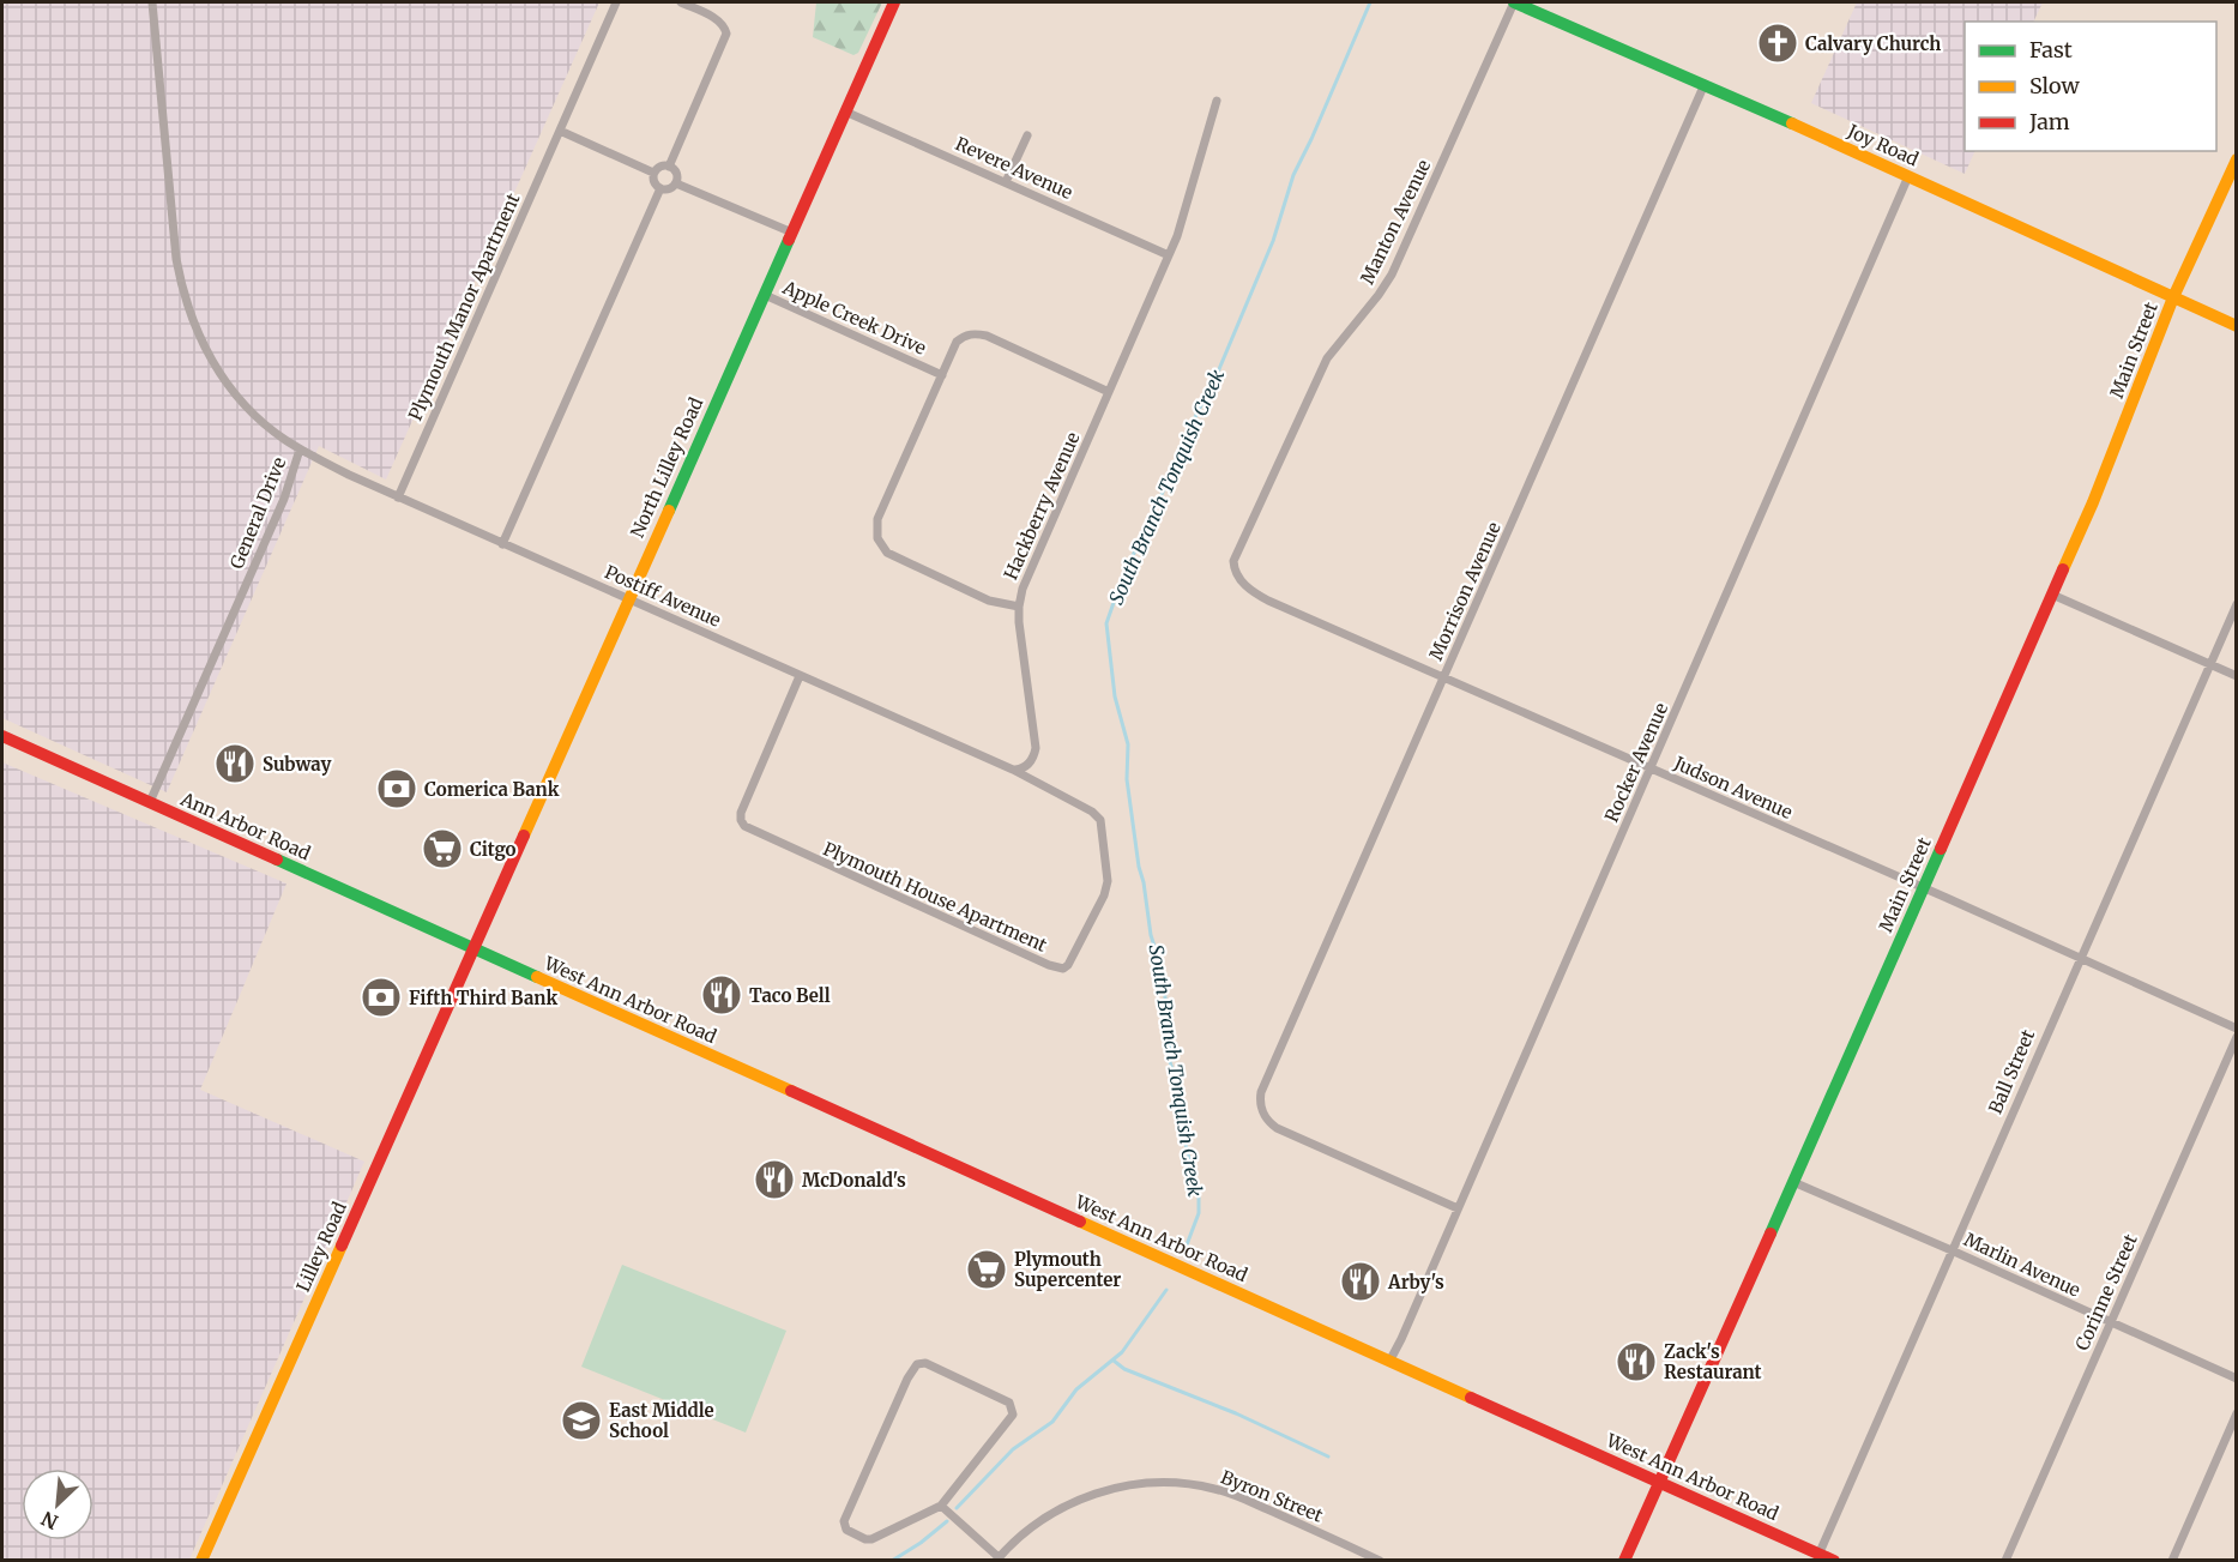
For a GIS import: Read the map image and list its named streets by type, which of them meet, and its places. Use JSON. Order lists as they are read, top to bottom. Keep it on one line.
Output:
{"streets":{"street":["Joy Road","Revere Avenue","Manton Avenue","Plymouth Manor Apartment","Apple Creek Drive","Main Street","North Lilley Road","Hackberry Avenue","General Drive","Morrison Avenue","Postiff Avenue","Rocker Avenue","Judson Avenue","Ann Arbor Road","Plymouth House Apartment","West Ann Arbor Road","Ball Street","Lilley Road","Marlin Avenue","Corinne Street","Byron Street"]},"crossings":[["Joy Road","Manton Avenue"],["Joy Road","Main Street"],["Joy Road","Morrison Avenue"],["Joy Road","Rocker Avenue"],["Revere Avenue","North Lilley Road"],["Revere Avenue","Hackberry Avenue"],["Manton Avenue","Judson Avenue"],["Plymouth Manor Apartment","Postiff Avenue"],["Apple Creek Drive","North Lilley Road"],["Apple Creek Drive","Hackberry Avenue"],["Main Street","Judson Avenue"],["Main Street","West Ann Arbor Road"],["Main Street","Marlin Avenue"],["North Lilley Road","Postiff Avenue"],["North Lilley Road","Ann Arbor Road"],["North Lilley Road","West Ann Arbor Road"],["North Lilley Road","Lilley Road"],["Hackberry Avenue","Postiff Avenue"],["Hackberry Avenue","Plymouth House Apartment"],["General Drive","Postiff Avenue"],["General Drive","Ann Arbor Road"],["Morrison Avenue","Rocker Avenue"],["Morrison Avenue","Judson Avenue"],["Postiff Avenue","Plymouth House Apartment"],["Rocker Avenue","Judson Avenue"],["Rocker Avenue","West Ann Arbor Road"],["Judson Avenue","Ball Street"],["Ann Arbor Road","West Ann Arbor Road"],["Ann Arbor Road","Lilley Road"],["West Ann Arbor Road","Ball Street"],["West Ann Arbor Road","Lilley Road"],["Ball Street","Marlin Avenue"],["Marlin Avenue","Corinne Street"]],"water":["South Branch Tonquish Creek"],"places":{"church":["Calvary Church"],"restaurant":["Subway","Taco Bell","McDonald's","Arby's","Zack's Restaurant"],"bank":["Comerica Bank","Fifth Third Bank"],"supermarket":["Citgo","Plymouth Supercenter"],"school or university":["East Middle School"]},"legend":["Fast","Slow","Jam"],"north":"bottom left"}
